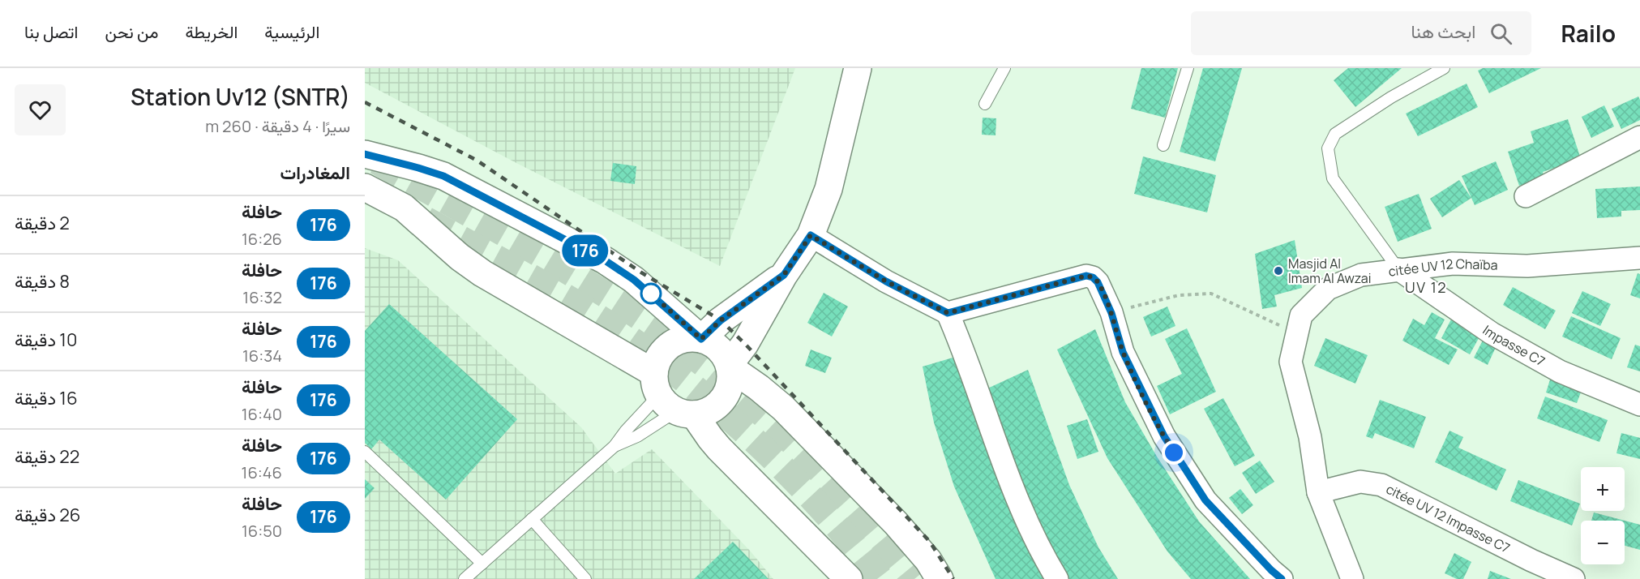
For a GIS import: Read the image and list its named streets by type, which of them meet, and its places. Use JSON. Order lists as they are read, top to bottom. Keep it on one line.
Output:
{"streets":{"street":["citée UV 12 Chaïba","Impasse C7","citée UV 12 Impasse C7"]},"crossings":[["citée UV 12 Chaïba","Impasse C7"],["citée UV 12 Chaïba","citée UV 12 Impasse C7"]],"districts":["UV 12"],"places":["Masjid Al Imam Al Awzai"],"lines":["bus line 176"],"page":{"header":"Railo","search":"ابحث هنا","nav":["الرئيسية","الخريطة","من نحن","اتصل بنا"],"on_map":"176","heading":[["Station Uv12 (SNTR)","سيرًا · 4 دقيقة · 260 m"],"المغادرات"],"list":[{"mark":"176","name":"حافلة","note":"16:26","value":"2 دقيقة"},{"mark":"176","name":"حافلة","note":"16:32","value":"8 دقيقة"},{"mark":"176","name":"حافلة","note":"16:34","value":"10 دقيقة"},{"mark":"176","name":"حافلة","note":"16:40","value":"16 دقيقة"},{"mark":"176","name":"حافلة","note":"16:46","value":"22 دقيقة"},{"mark":"176","name":"حافلة","note":"16:50","value":"26 دقيقة"}],"map_buttons":["+","−"]}}
